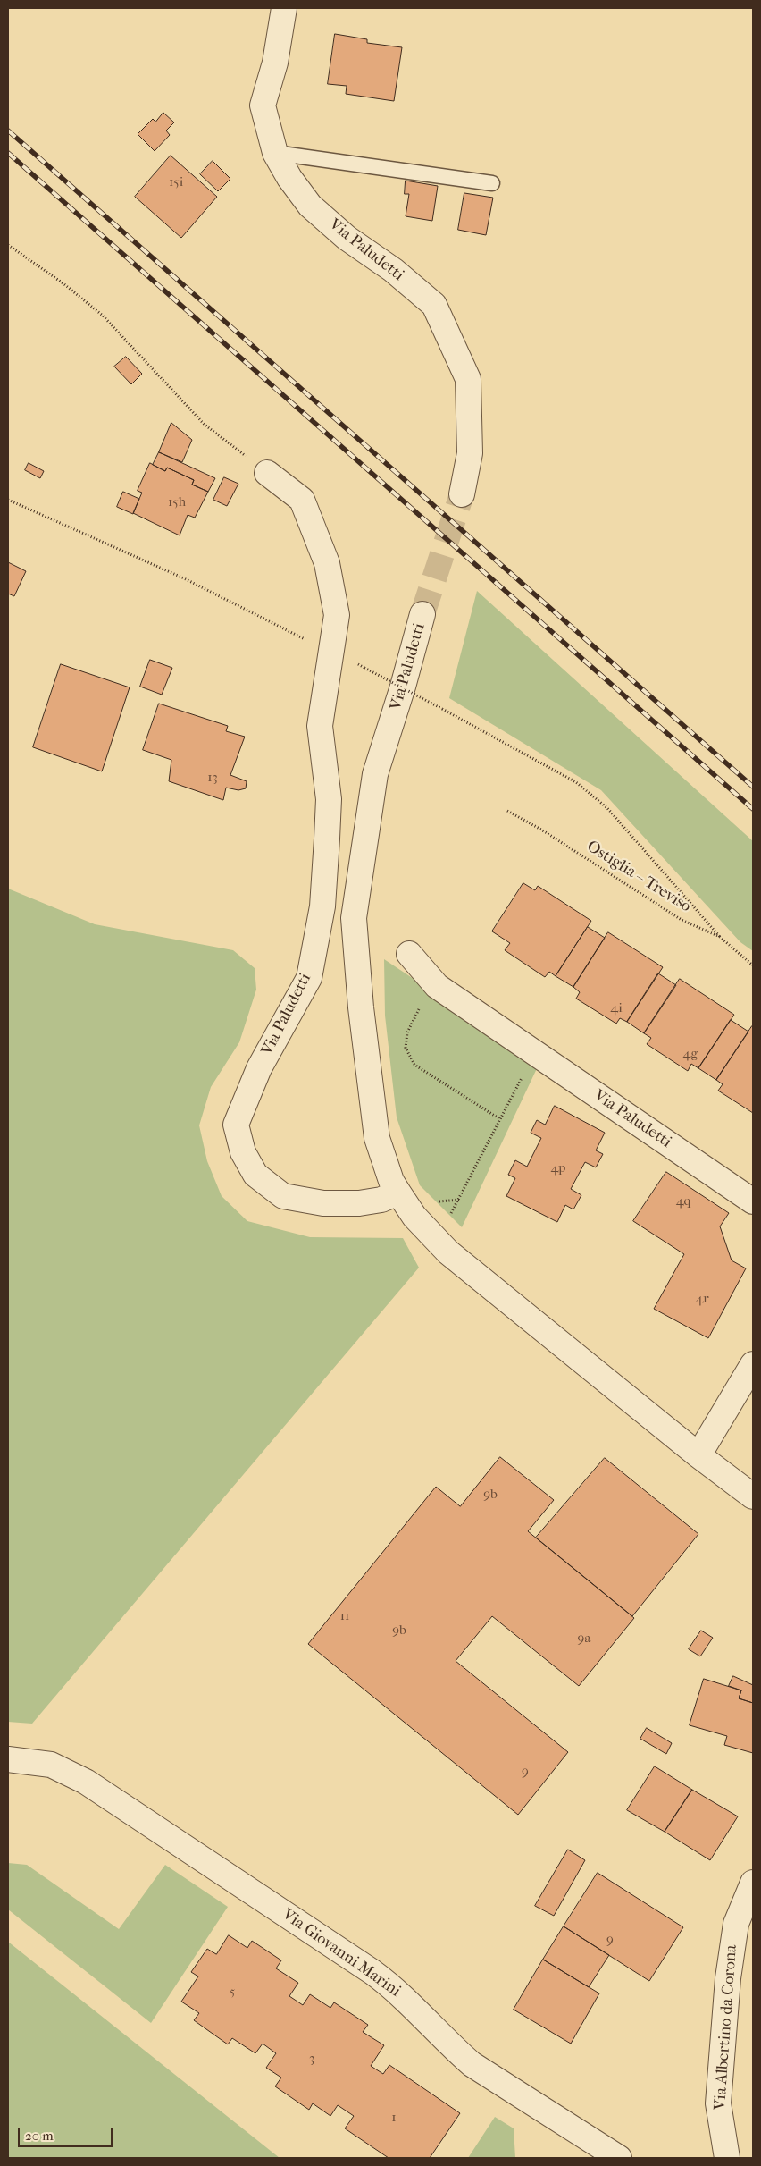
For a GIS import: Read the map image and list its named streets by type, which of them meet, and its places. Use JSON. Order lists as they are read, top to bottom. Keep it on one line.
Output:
{"streets":{"street":["Via Paludetti","Via Giovanni Marini","Via Albertino da Corona"],"path":["Ostiglia – Treviso"]},"house_numbers":["15i","15h","13","4i","4g","4p","4q","4r","9b","11","9b","9a","9","9","5","3","1"],"scale_bar":"20 m"}
